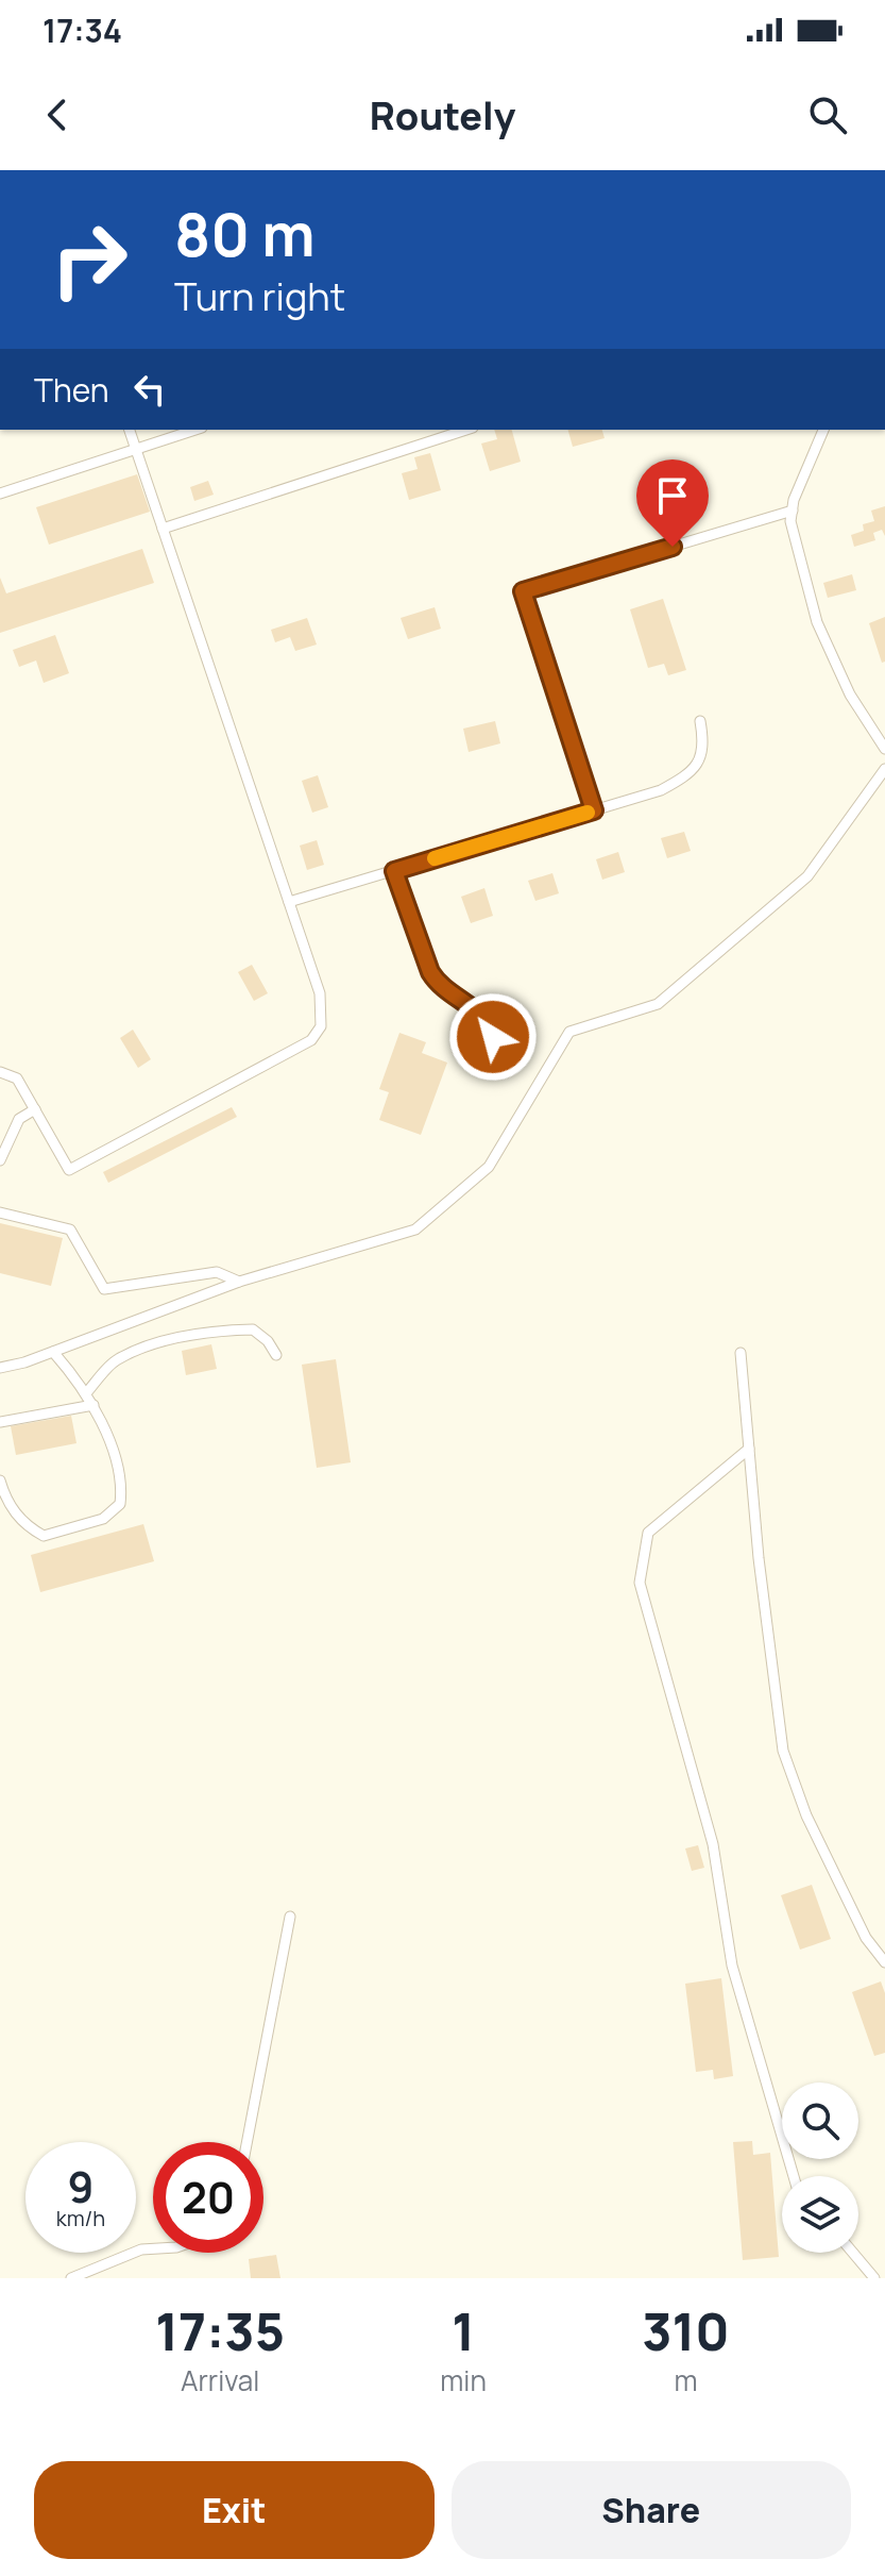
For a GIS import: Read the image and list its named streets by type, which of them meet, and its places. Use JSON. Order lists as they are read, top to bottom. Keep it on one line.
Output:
{"page":{"status":"17:34","header":"Routely","turn":["80 m","Turn right"],"then":"Then","speed":"9 km/h","limit":"20","eta":["17:35","Arrival","1","min","310","m"],"buttons":["Exit","Share"]}}
